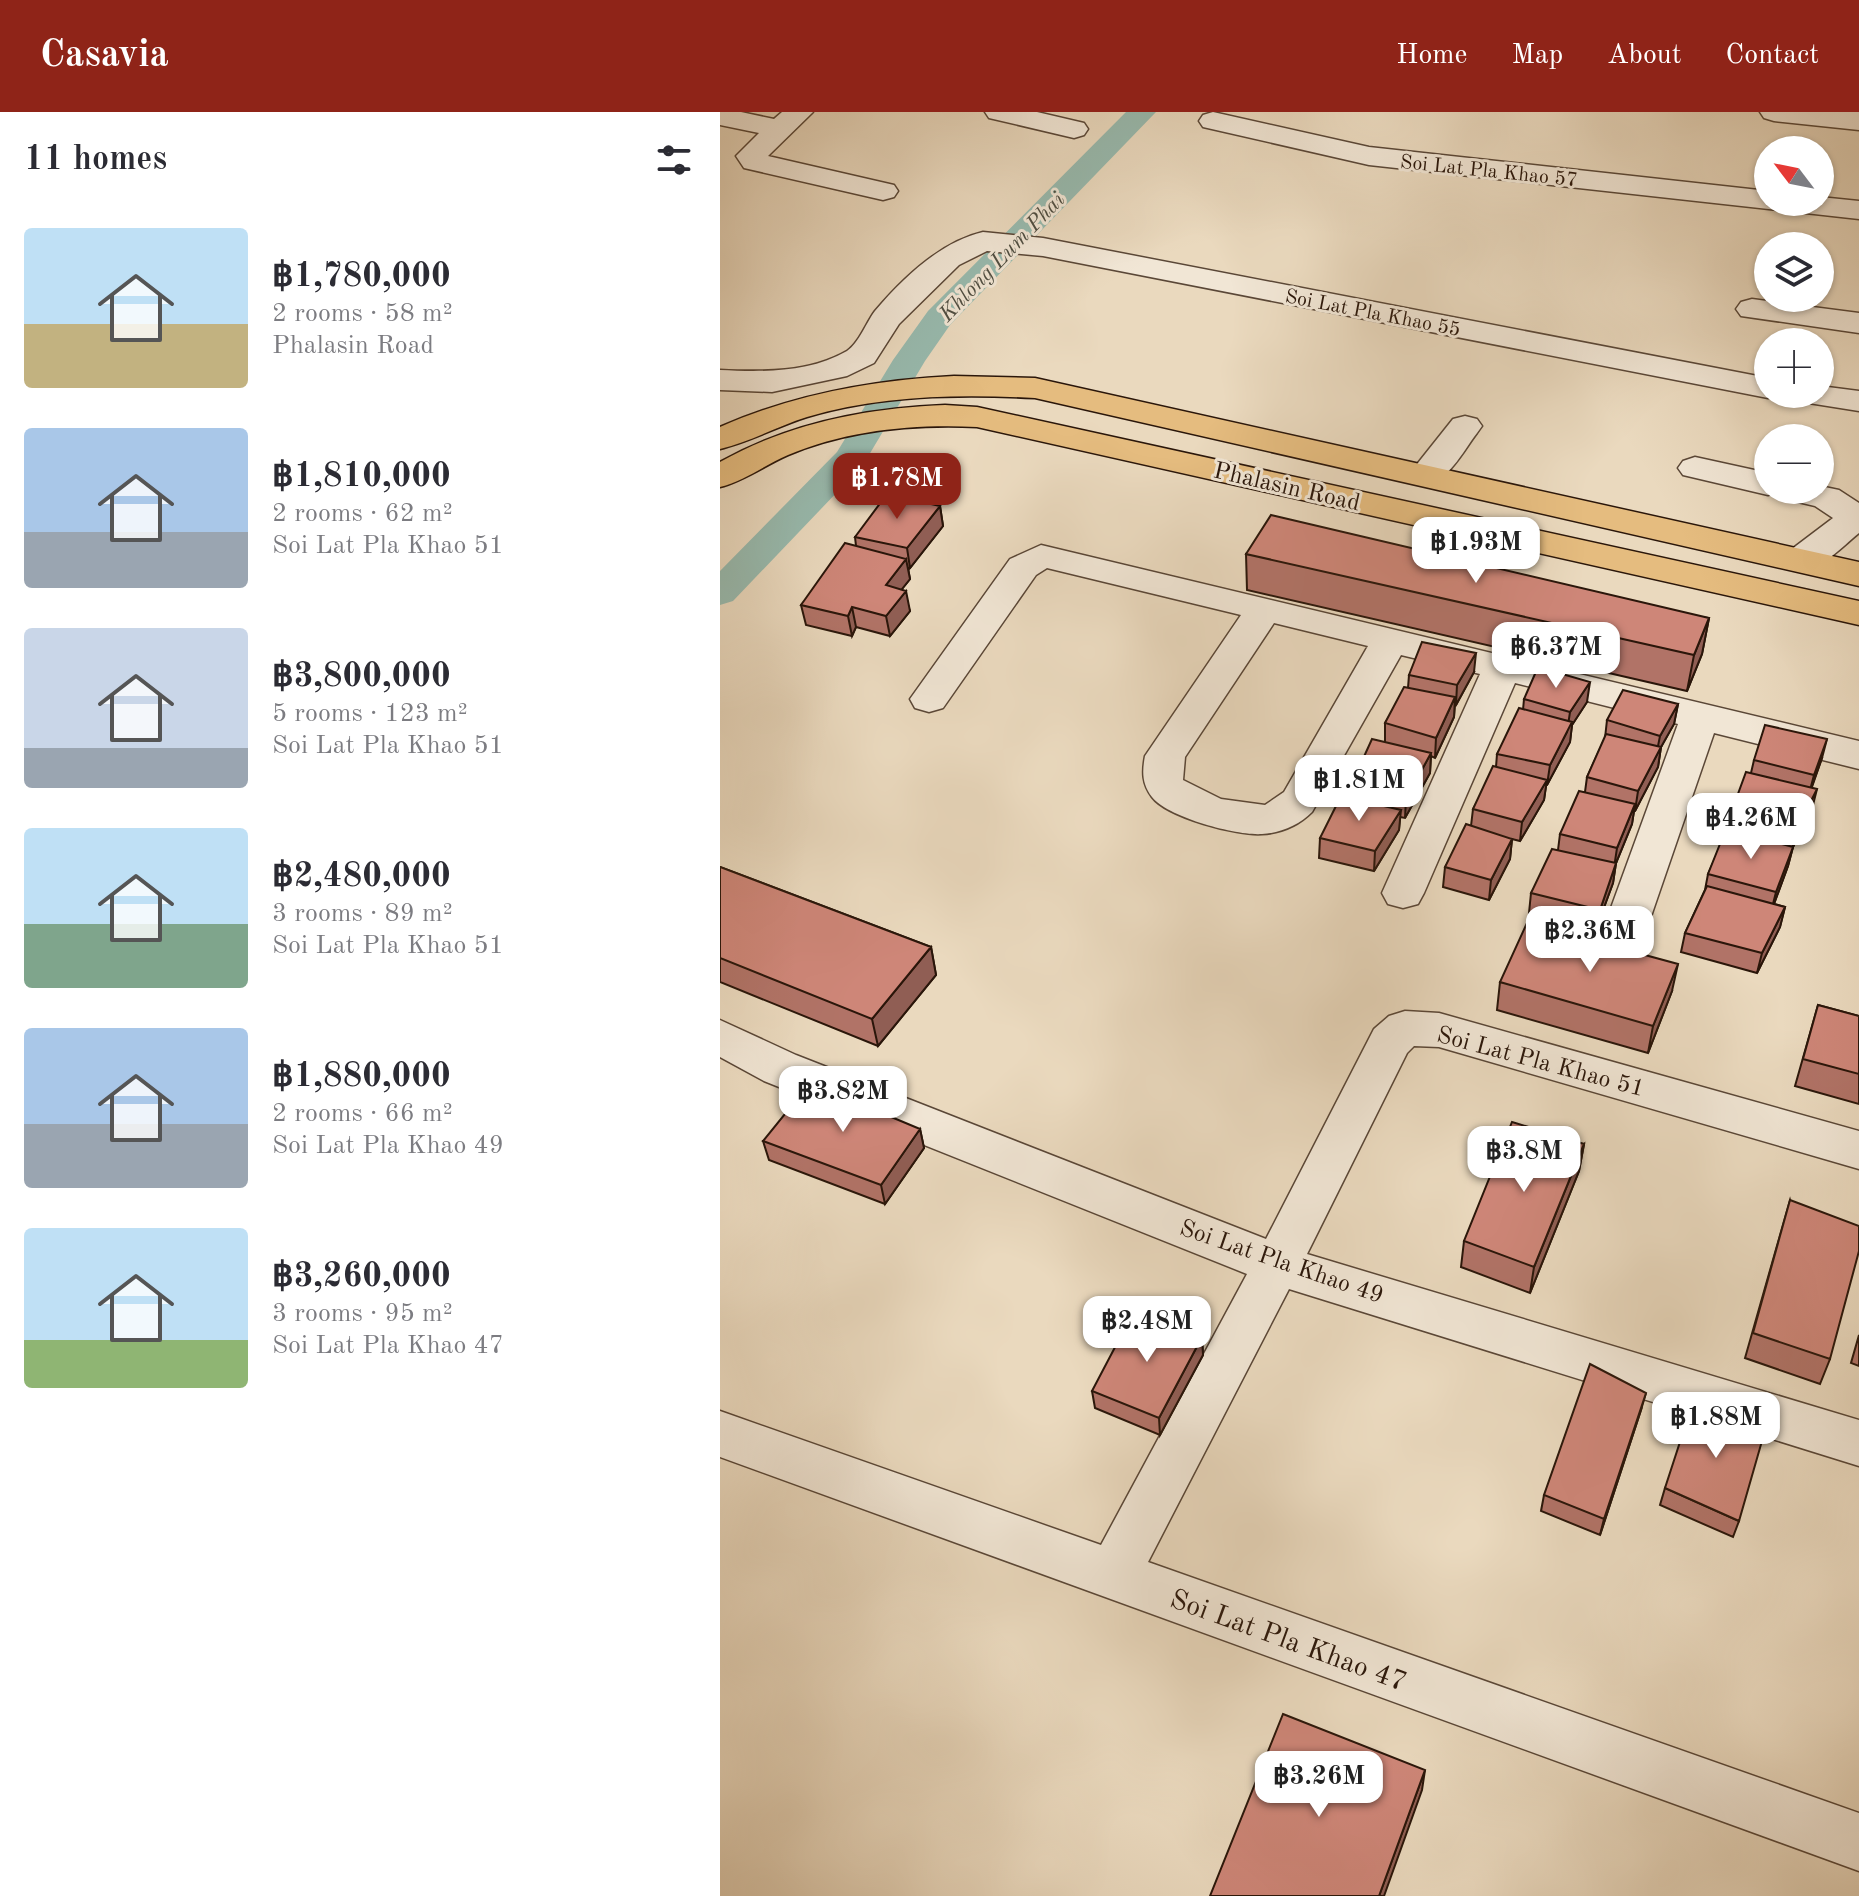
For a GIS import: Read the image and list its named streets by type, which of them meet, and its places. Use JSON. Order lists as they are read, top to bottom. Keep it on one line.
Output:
{"streets":{"main road":["Phalasin Road"],"street":["Soi Lat Pla Khao 57","Soi Lat Pla Khao 55","Soi Lat Pla Khao 51","Soi Lat Pla Khao 49","Soi Lat Pla Khao 47"]},"crossings":[["Soi Lat Pla Khao 51","Soi Lat Pla Khao 49"],["Soi Lat Pla Khao 51","Soi Lat Pla Khao 47"]],"water":["Khlong Lum Phai"],"north":"top left","page":{"header":"Casavia","nav":["Home","Map","About","Contact"],"heading":"11 homes","map_buttons":["+","−"],"list":[{"name":"฿1,780,000","note":"2 rooms · 58 m² · Phalasin Road"},{"name":"฿1,810,000","note":"2 rooms · 62 m² · Soi Lat Pla Khao 51"},{"name":"฿3,800,000","note":"5 rooms · 123 m² · Soi Lat Pla Khao 51"},{"name":"฿2,480,000","note":"3 rooms · 89 m² · Soi Lat Pla Khao 51"},{"name":"฿1,880,000","note":"2 rooms · 66 m² · Soi Lat Pla Khao 49"},{"name":"฿3,260,000","note":"3 rooms · 95 m² · Soi Lat Pla Khao 47"}],"price":["฿1.78M","฿1.93M","฿6.37M","฿1.81M","฿4.26M","฿2.36M","฿3.82M","฿3.8M","฿2.48M","฿1.88M","฿3.26M"]}}
